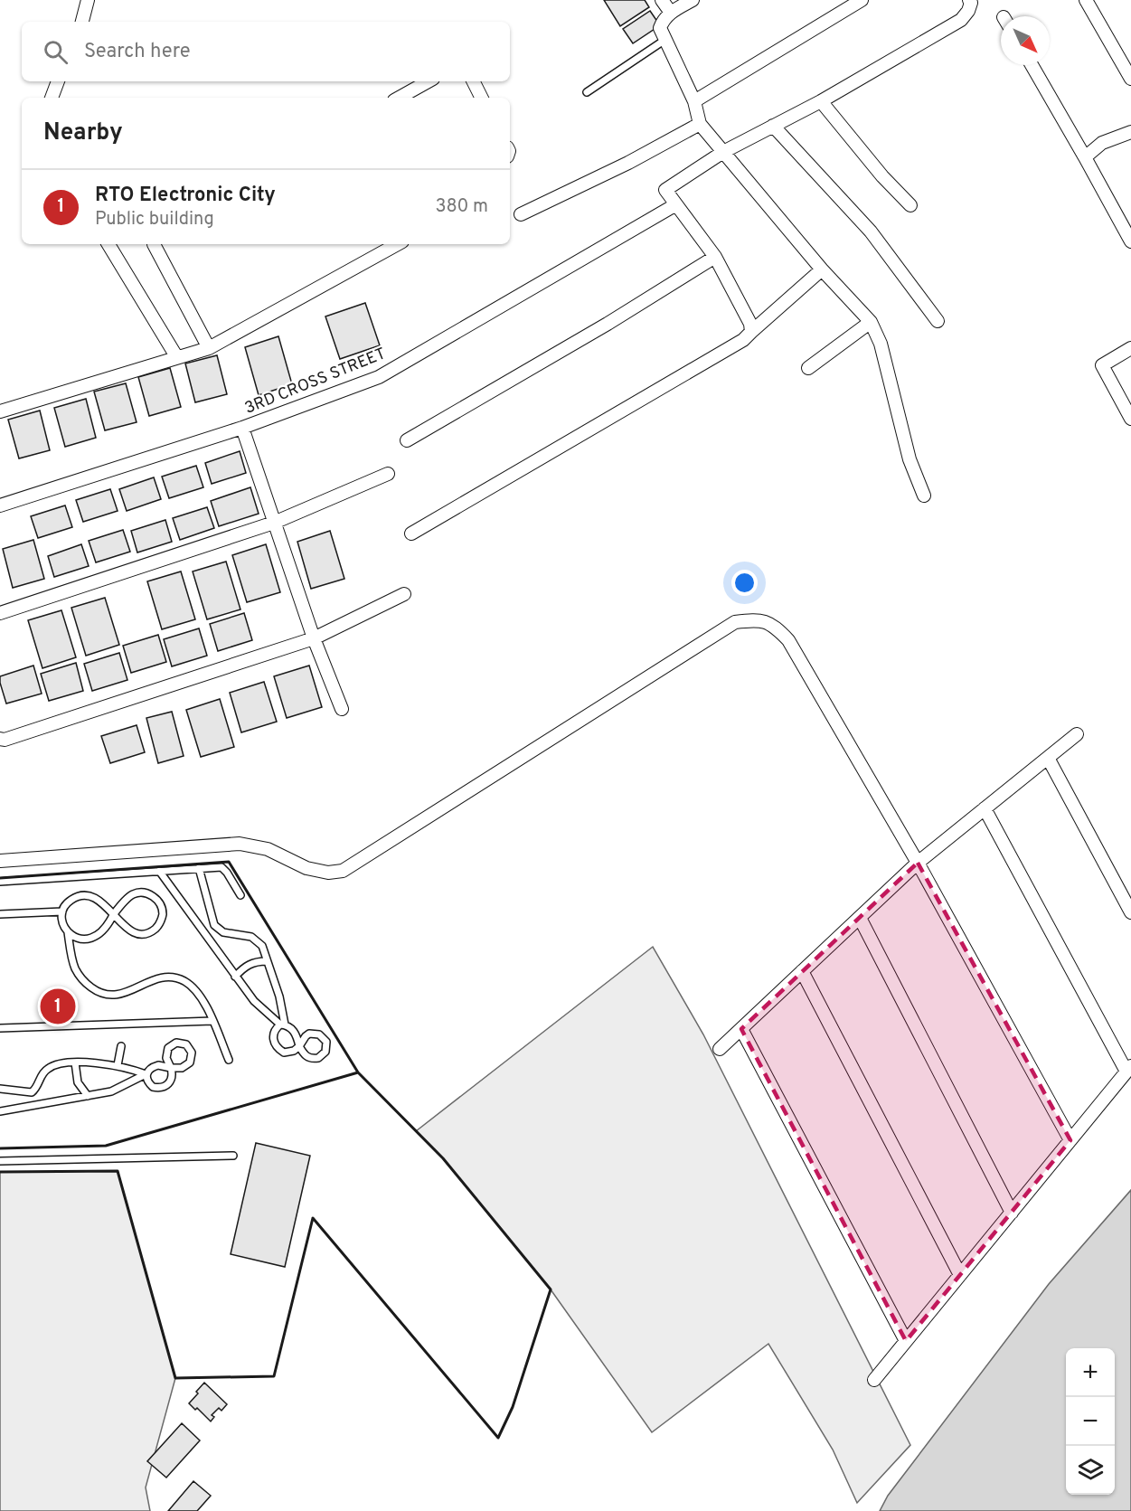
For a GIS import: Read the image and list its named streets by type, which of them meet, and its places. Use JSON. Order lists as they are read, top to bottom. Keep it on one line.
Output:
{"streets":{"street":["3RD CROSS STREET"]},"north":"bottom right","page":{"search":"Search here","heading":"Nearby","list":[{"mark":"1","name":"RTO Electronic City","note":"Public building","value":"380 m"}],"pins":"1","map_buttons":["+","−"]}}
